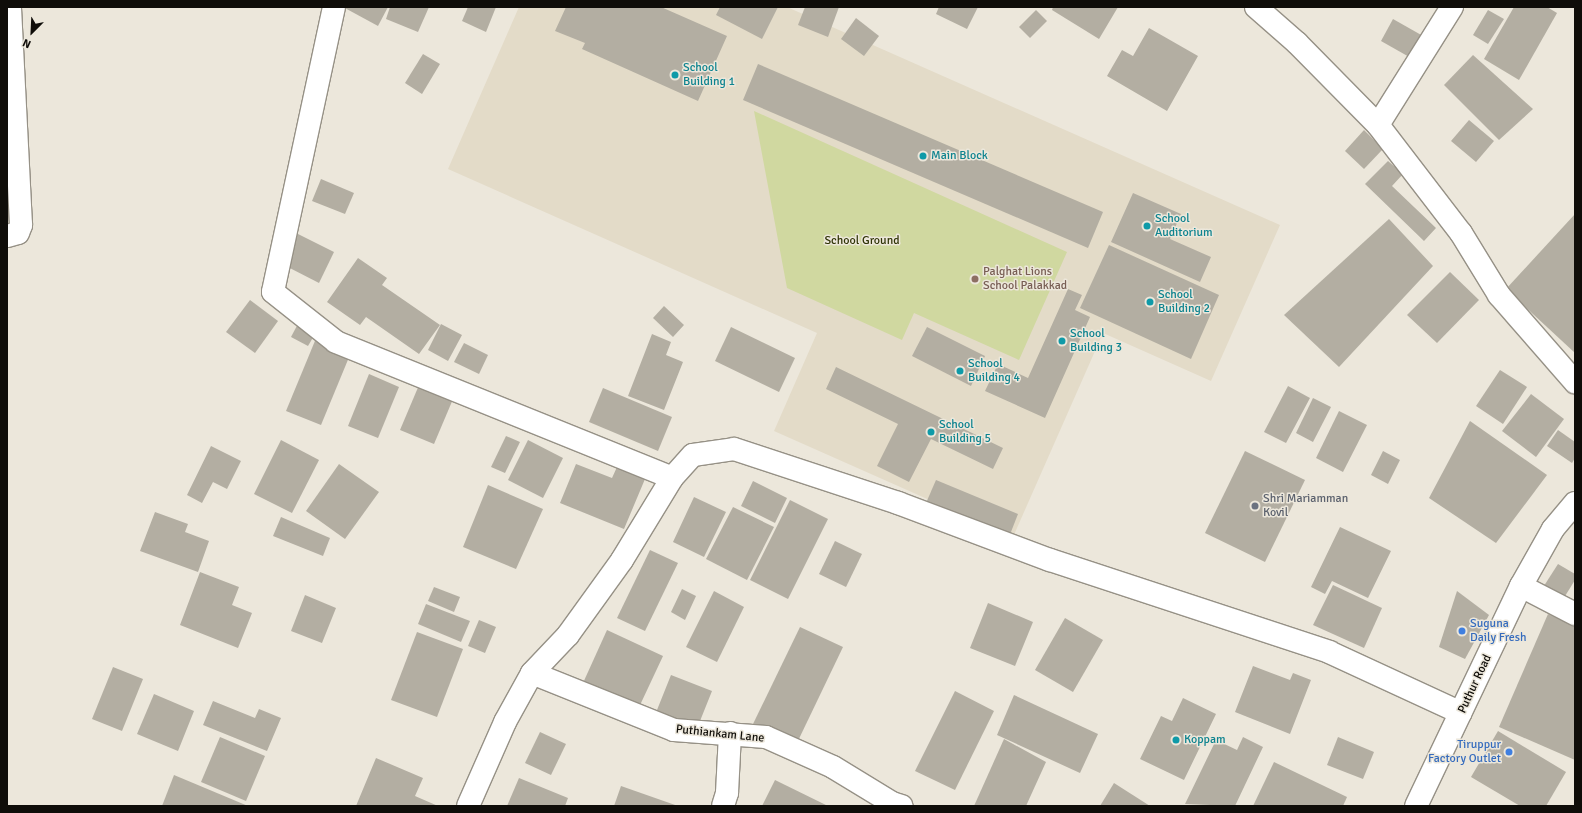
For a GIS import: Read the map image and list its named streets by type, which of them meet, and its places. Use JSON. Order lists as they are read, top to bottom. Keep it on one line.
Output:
{"streets":{"street":["Puthur Road","Puthiankam Lane"]},"parks":["School Ground"],"places":["School Building 1","Main Block","School Auditorium","Palghat Lions School Palakkad","School Building 2","School Building 3","School Building 4","School Building 5","Shri Mariamman Kovil","Suguna Daily Fresh","Koppam","Tiruppur Factory Outlet"],"north":"bottom left"}
